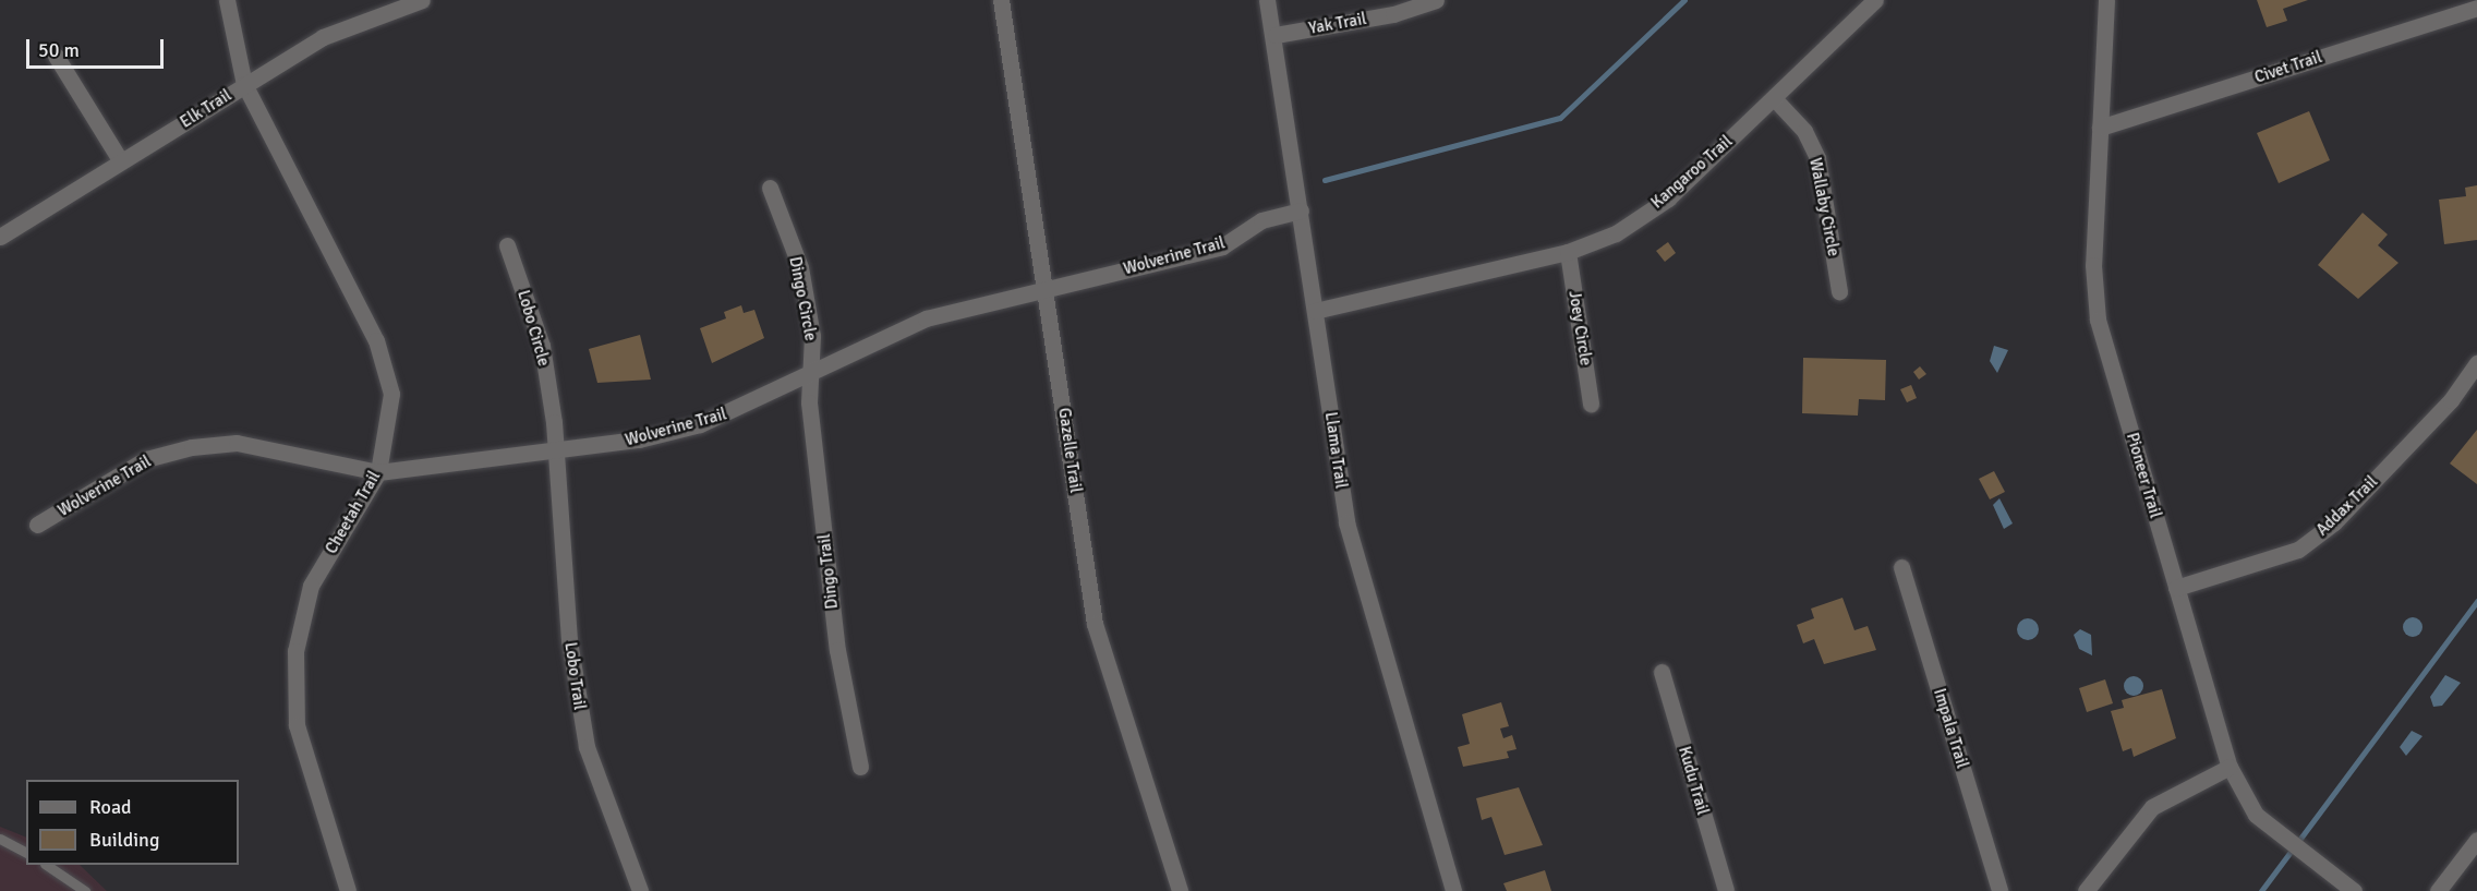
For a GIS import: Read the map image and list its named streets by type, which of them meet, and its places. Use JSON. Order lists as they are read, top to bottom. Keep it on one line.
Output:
{"streets":{"street":["Yak Trail","Civet Trail","Elk Trail","Kangaroo Trail","Wallaby Circle","Wolverine Trail","Dingo Circle","Lobo Circle","Joey Circle","Gazelle Trail","Llama Trail","Pioneer Trail","Addax Trail","Cheetah Trail","Dingo Trail","Lobo Trail","Impala Trail","Kudu Trail"]},"crossings":[["Yak Trail","Llama Trail"],["Civet Trail","Pioneer Trail"],["Elk Trail","Cheetah Trail"],["Kangaroo Trail","Wallaby Circle"],["Kangaroo Trail","Joey Circle"],["Kangaroo Trail","Llama Trail"],["Wolverine Trail","Dingo Circle"],["Wolverine Trail","Lobo Circle"],["Wolverine Trail","Gazelle Trail"],["Wolverine Trail","Llama Trail"],["Wolverine Trail","Cheetah Trail"],["Wolverine Trail","Dingo Trail"],["Wolverine Trail","Lobo Trail"],["Dingo Circle","Dingo Trail"],["Lobo Circle","Lobo Trail"],["Pioneer Trail","Addax Trail"]],"legend":["Road","Building"],"scale_bar":"50 m"}
